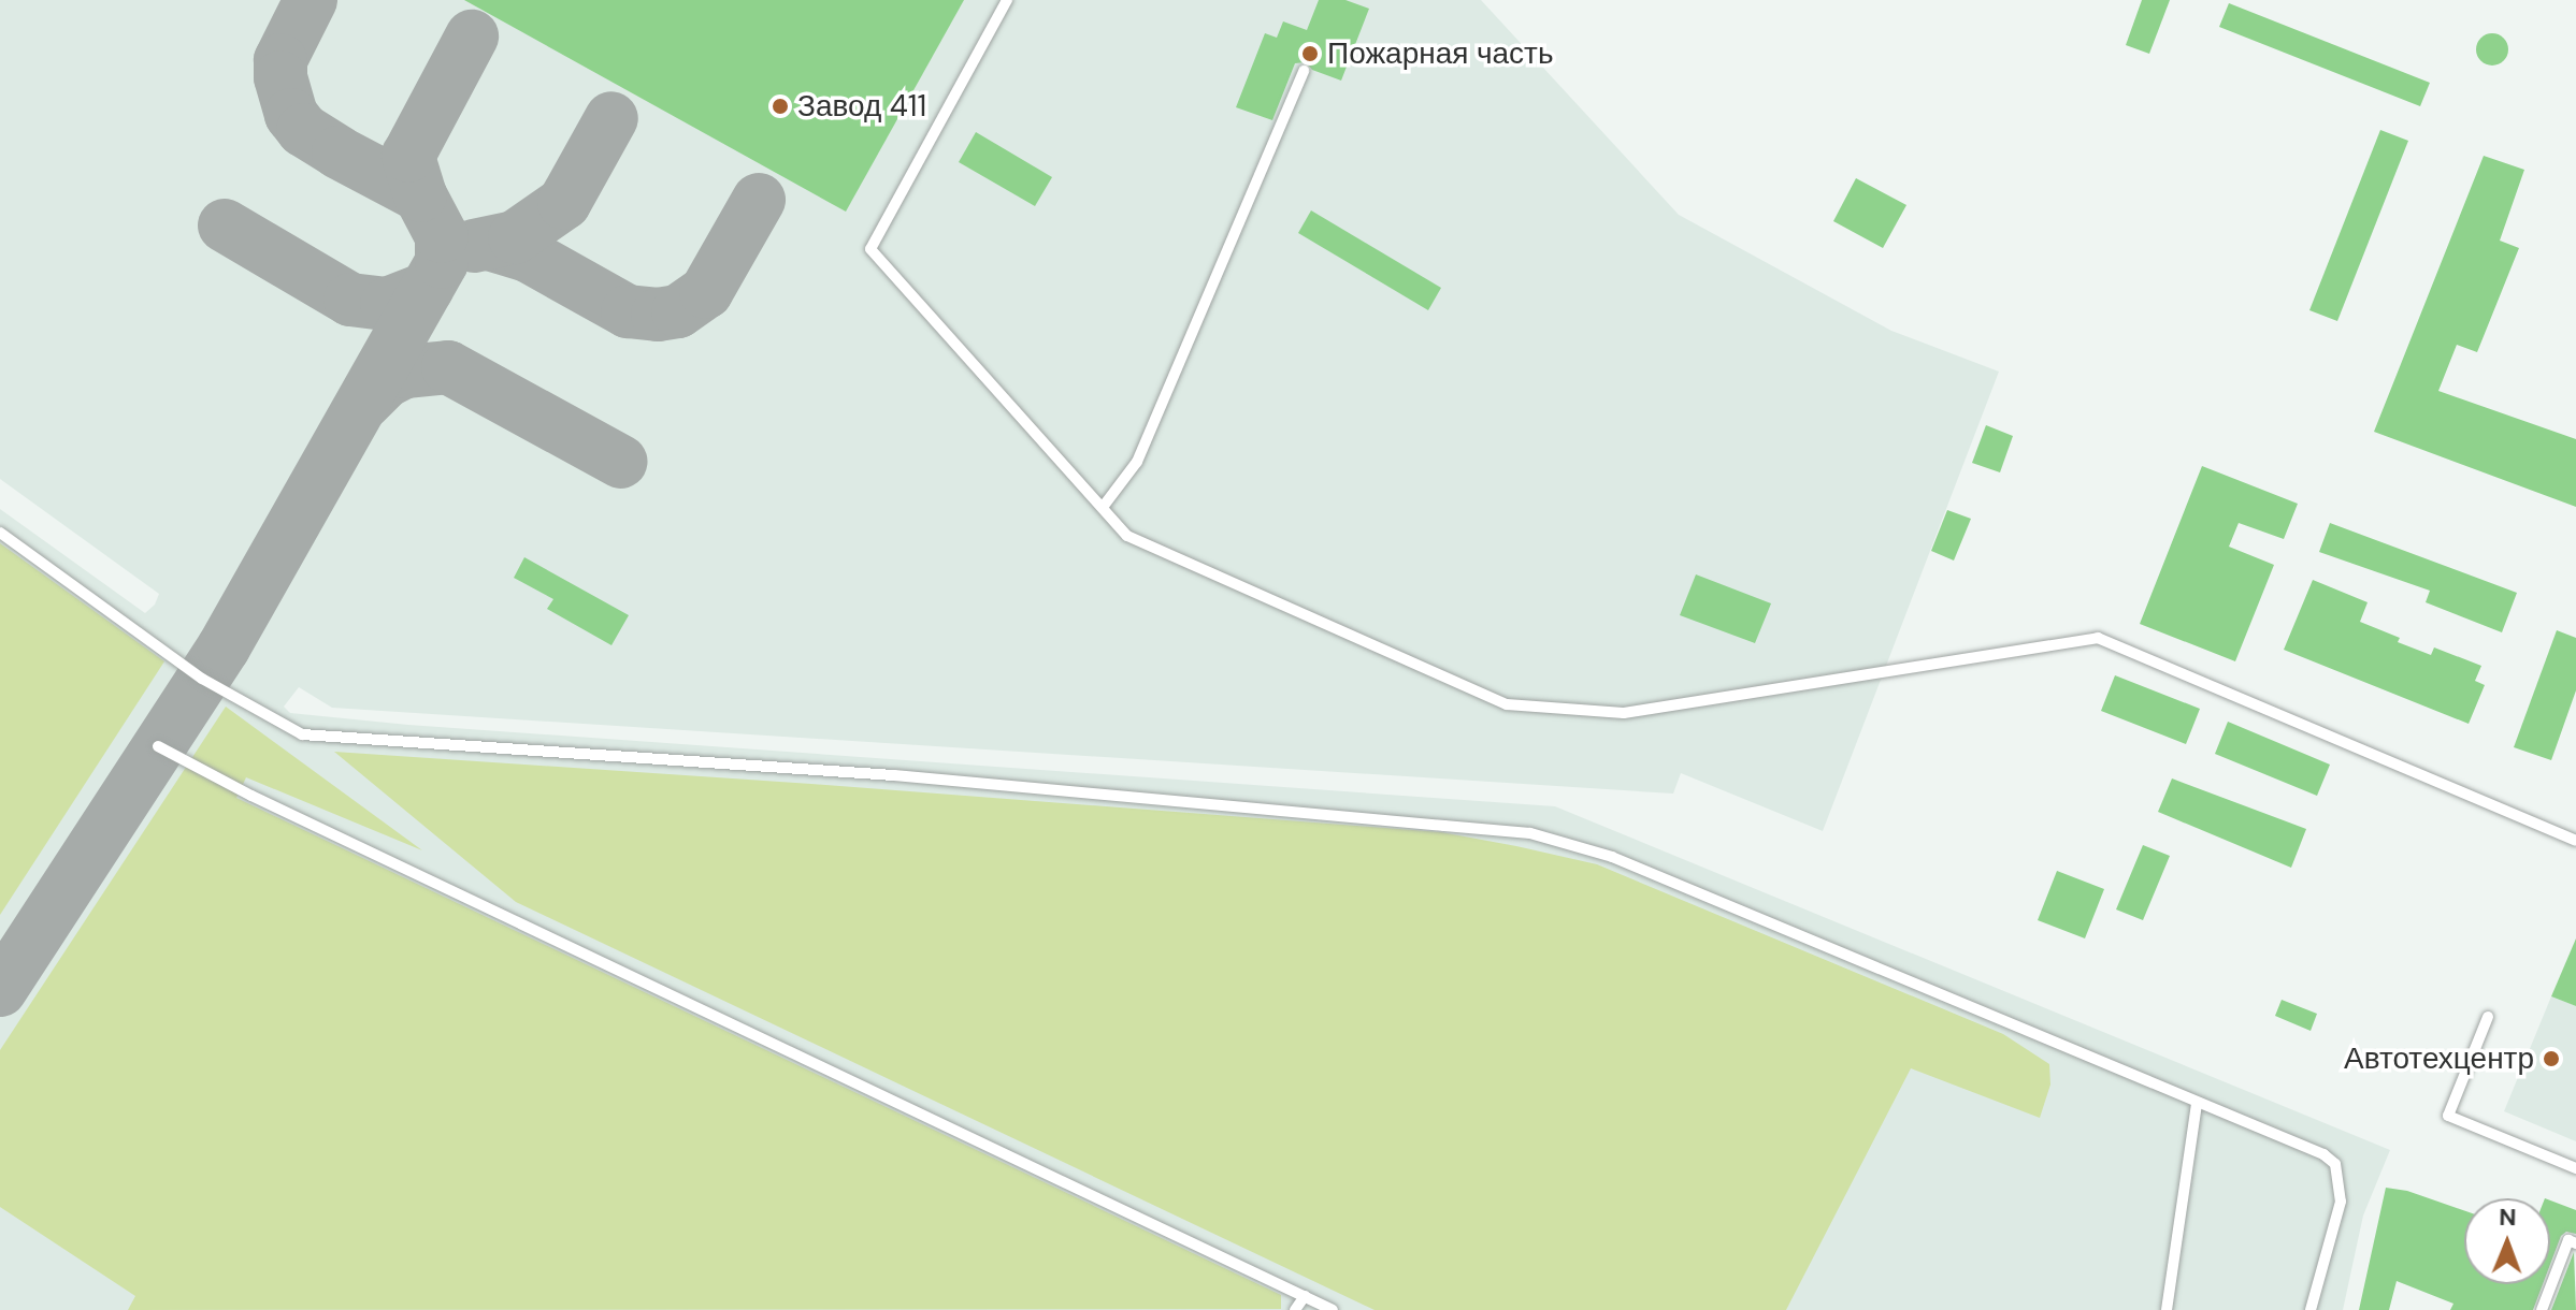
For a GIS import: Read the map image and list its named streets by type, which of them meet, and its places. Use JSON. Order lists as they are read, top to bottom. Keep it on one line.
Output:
{"places":["Пожарная часть","Завод 411","Автотехцентр"],"north":"top"}
